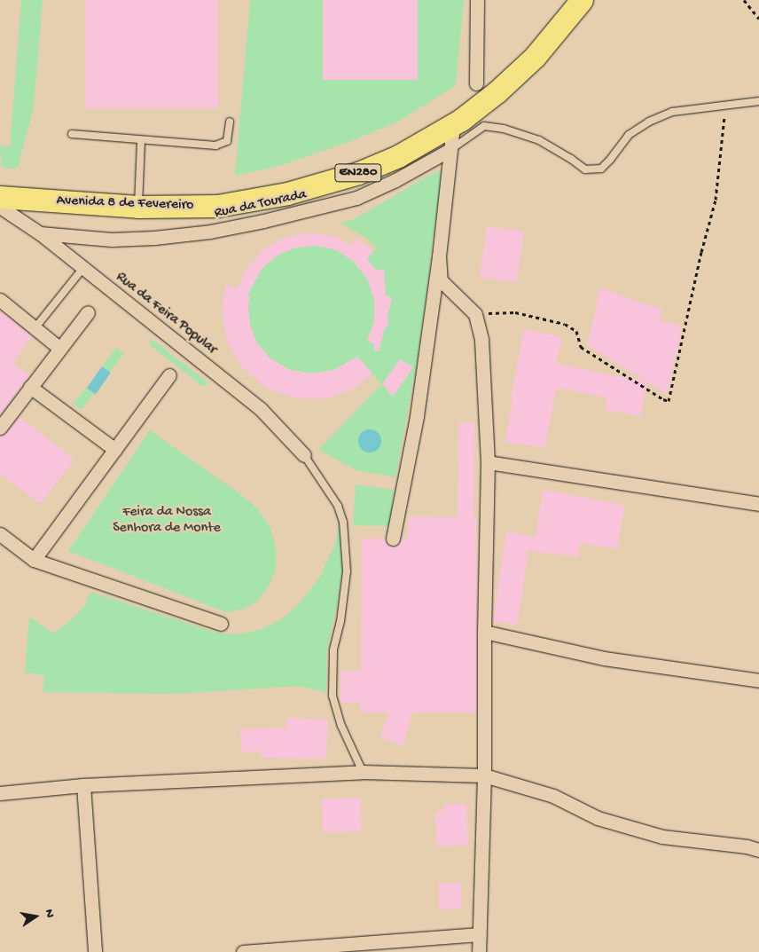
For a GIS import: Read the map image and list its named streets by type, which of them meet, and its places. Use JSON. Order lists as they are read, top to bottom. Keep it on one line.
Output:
{"streets":{"main road":["EN280","Avenida 8 de Fevereiro"],"street":["Rua da Tourada","Rua da Feira Popular"]},"crossings":[["Rua da Tourada","Rua da Feira Popular"]],"parks":["Feira da Nossa Senhora de Monte"],"north":"right"}
